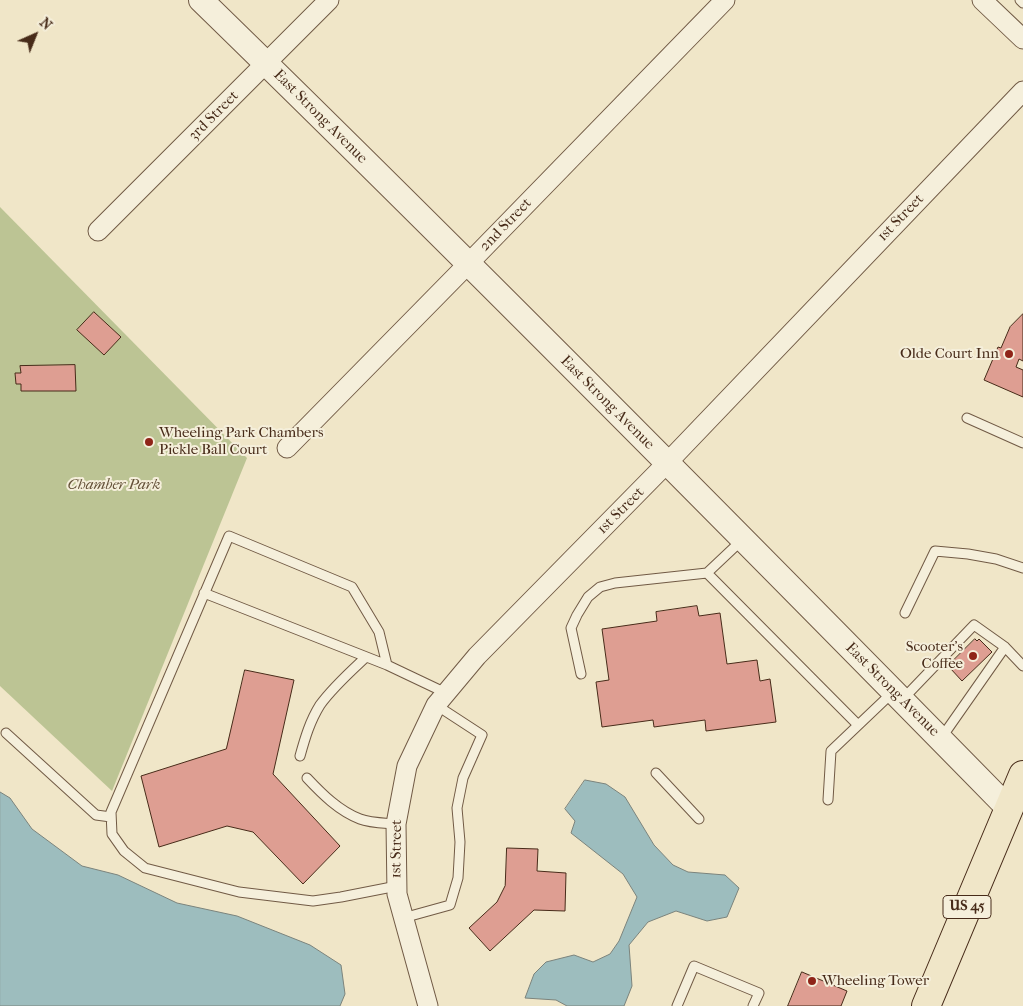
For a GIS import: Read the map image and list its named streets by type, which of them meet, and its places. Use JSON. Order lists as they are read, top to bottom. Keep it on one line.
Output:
{"streets":{"main road":["US 45"],"street":["3rd Street","East Strong Avenue","1st Street","2nd Street"]},"crossings":[["3rd Street","East Strong Avenue"],["East Strong Avenue","1st Street"],["East Strong Avenue","2nd Street"],["East Strong Avenue","US 45"]],"parks":["Chamber Park"],"places":["Olde Court Inn","Wheeling Park Chambers Pickle Ball Court","Scooter's Coffee","Wheeling Tower"],"north":"top right"}
